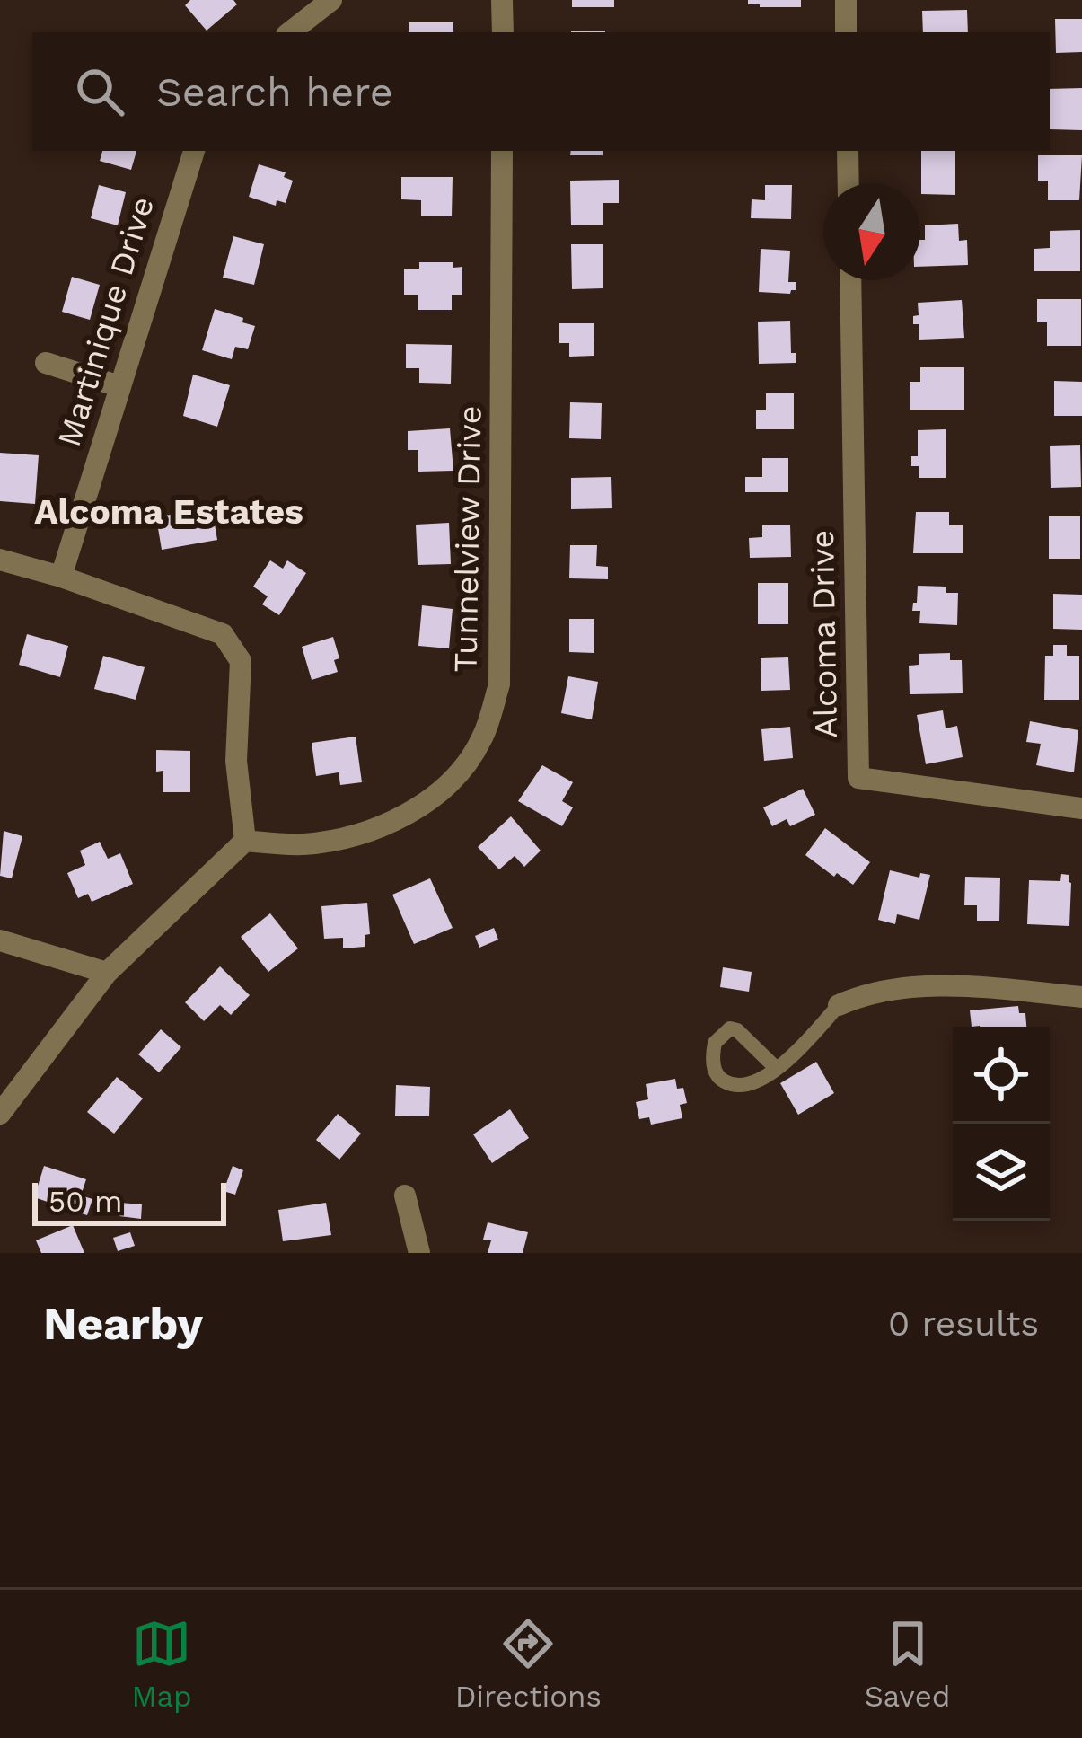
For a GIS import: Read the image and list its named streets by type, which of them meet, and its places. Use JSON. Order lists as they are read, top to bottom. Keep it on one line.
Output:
{"streets":{"street":["Martinique Drive","Tunnelview Drive","Alcoma Drive"]},"districts":["Alcoma Estates"],"scale_bar":"50 m","north":"bottom","page":{"search":"Search here","scale":"50 m","heading":["Nearby","0 results"],"nav":["Map","Directions","Saved"]}}
